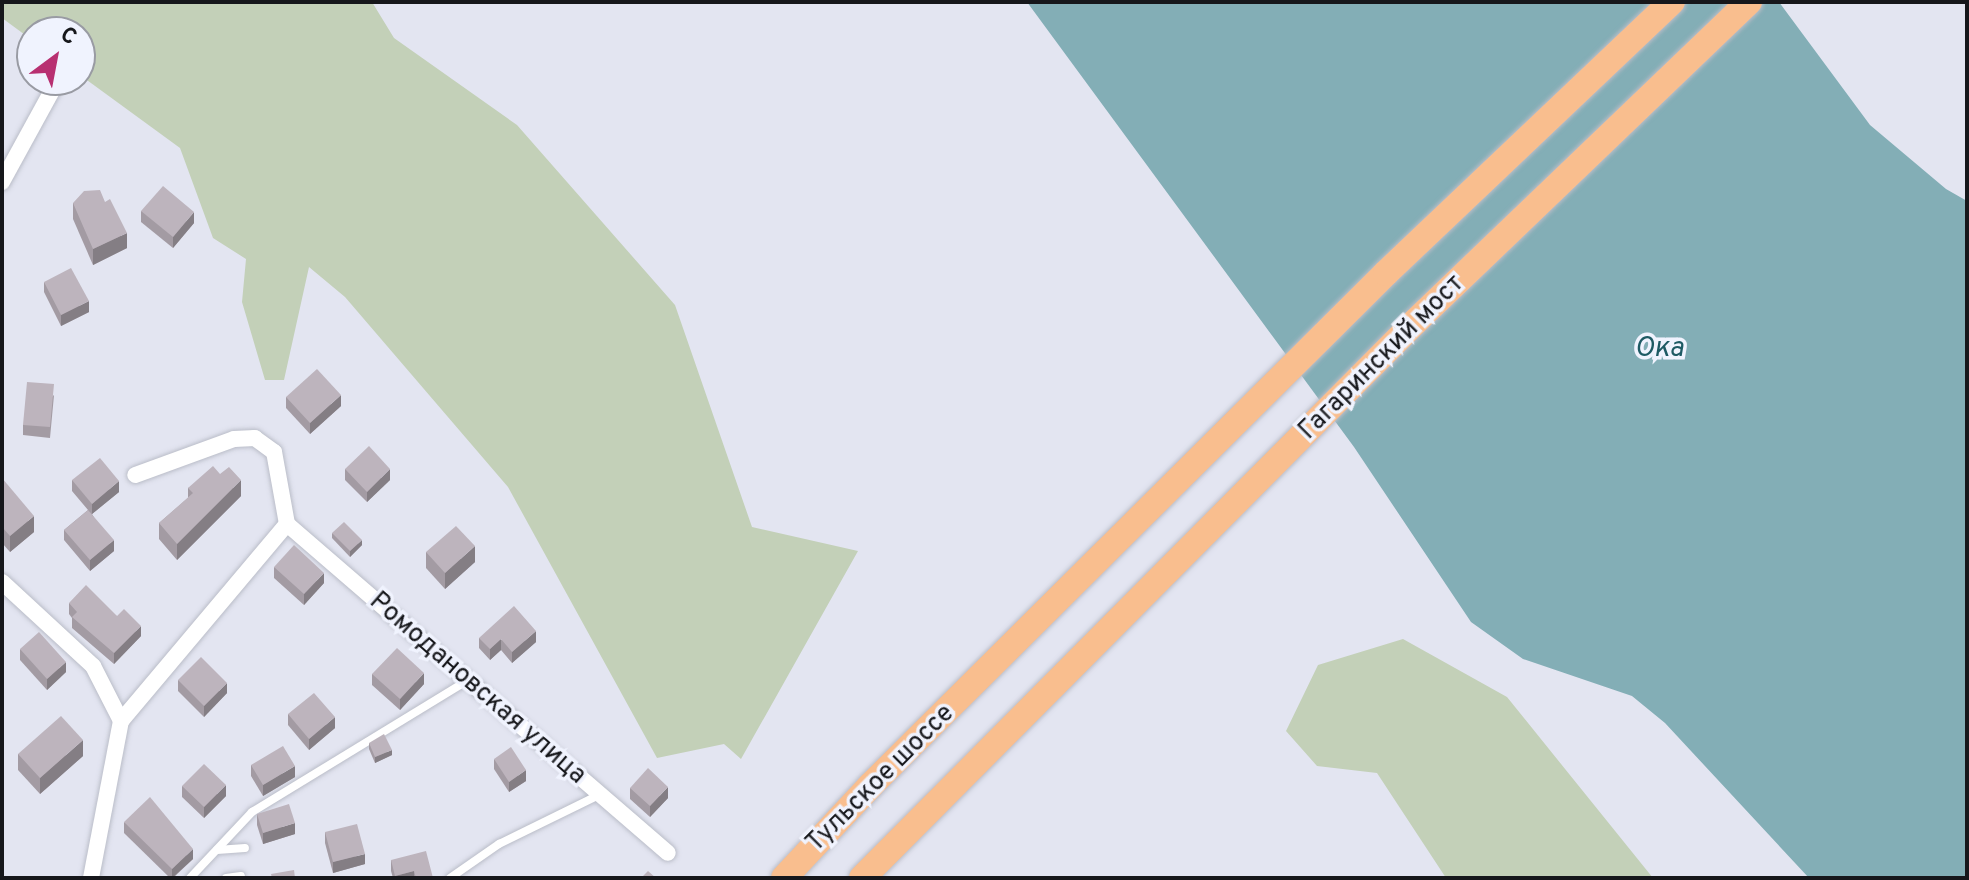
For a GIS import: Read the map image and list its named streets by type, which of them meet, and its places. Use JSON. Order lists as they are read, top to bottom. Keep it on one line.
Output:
{"streets":{"main road":["Гагаринский мост","Тульское шоссе"],"street":["Ромодановская улица"]},"water":["Ока"],"north":"top right"}
